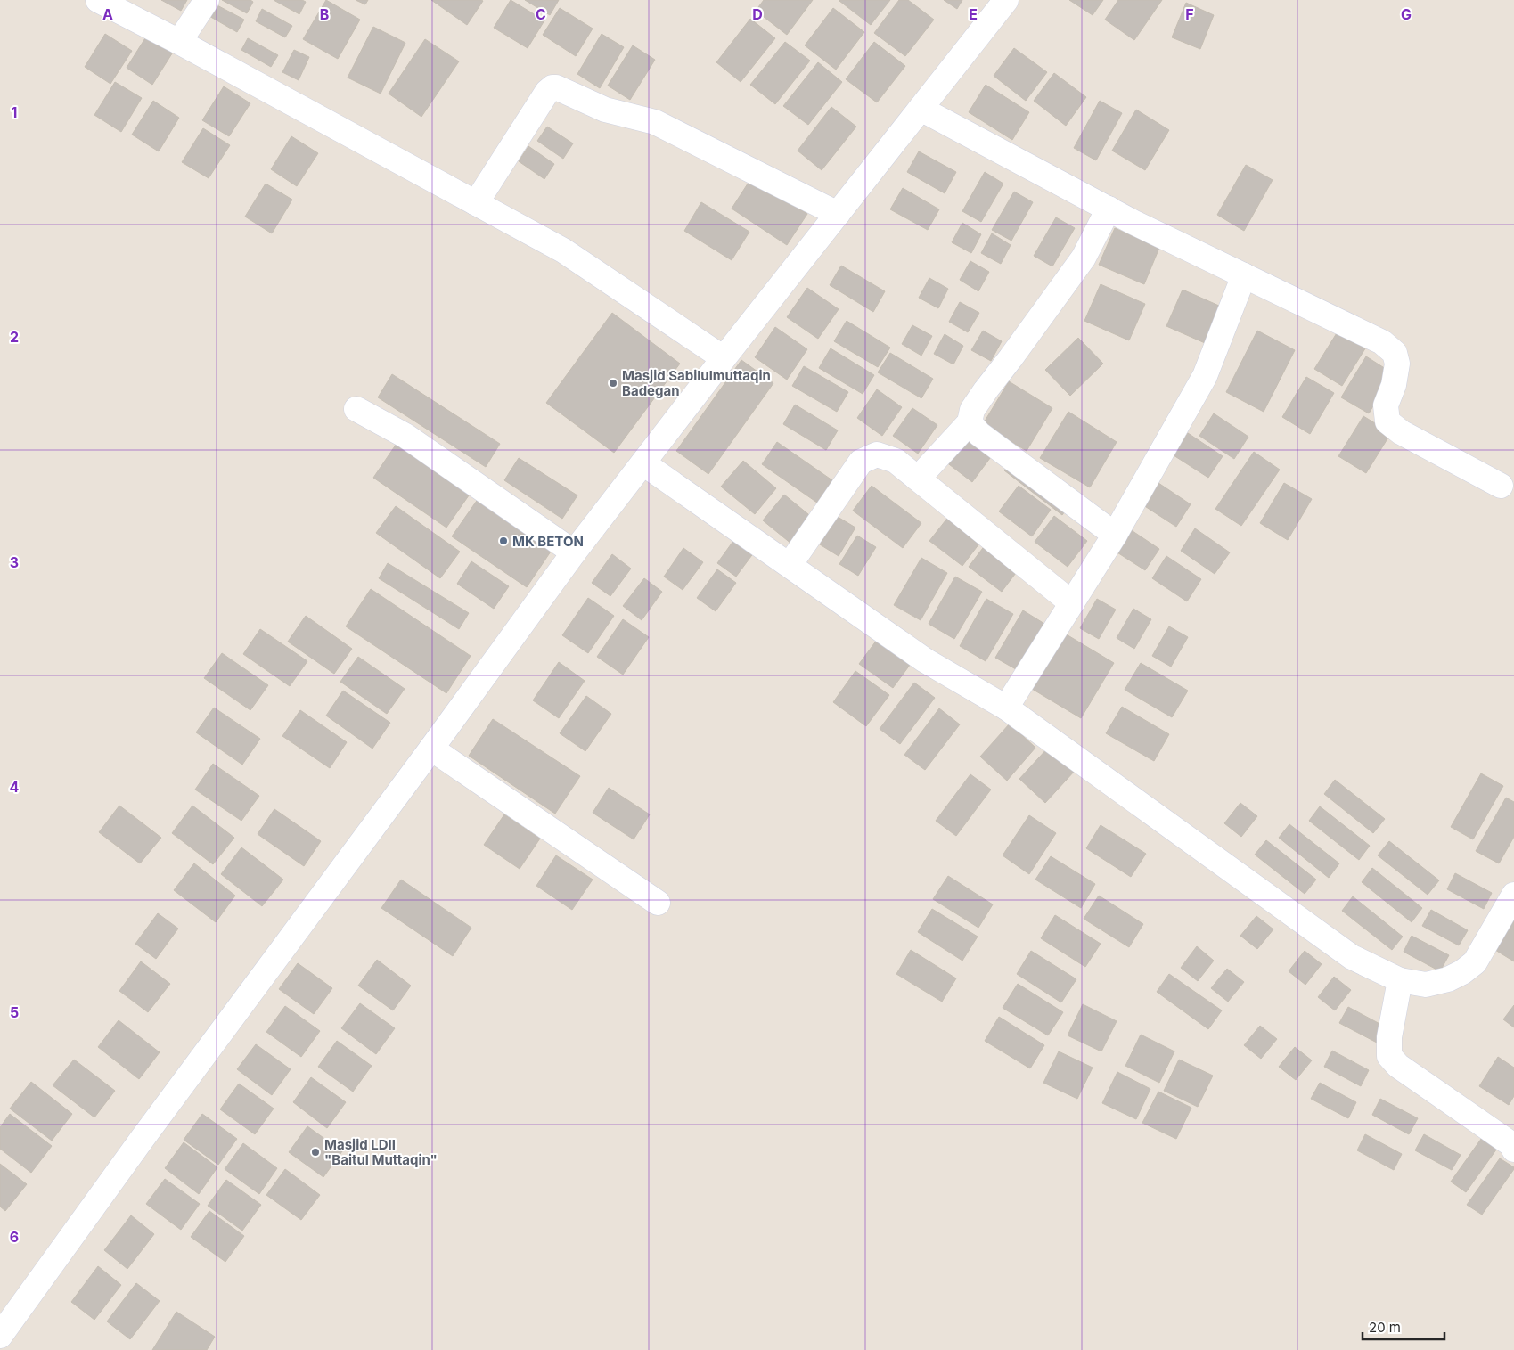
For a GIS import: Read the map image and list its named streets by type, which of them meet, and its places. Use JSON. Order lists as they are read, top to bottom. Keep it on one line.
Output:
{"places":["Masjid Sabilulmuttaqin Badegan","MK BETON","Masjid LDII \"Baitul Muttaqin\""],"scale_bar":"20 m","grid":{"columns":["A","B","C","D","E","F","G"],"rows":["1","2","3","4","5","6"]}}
